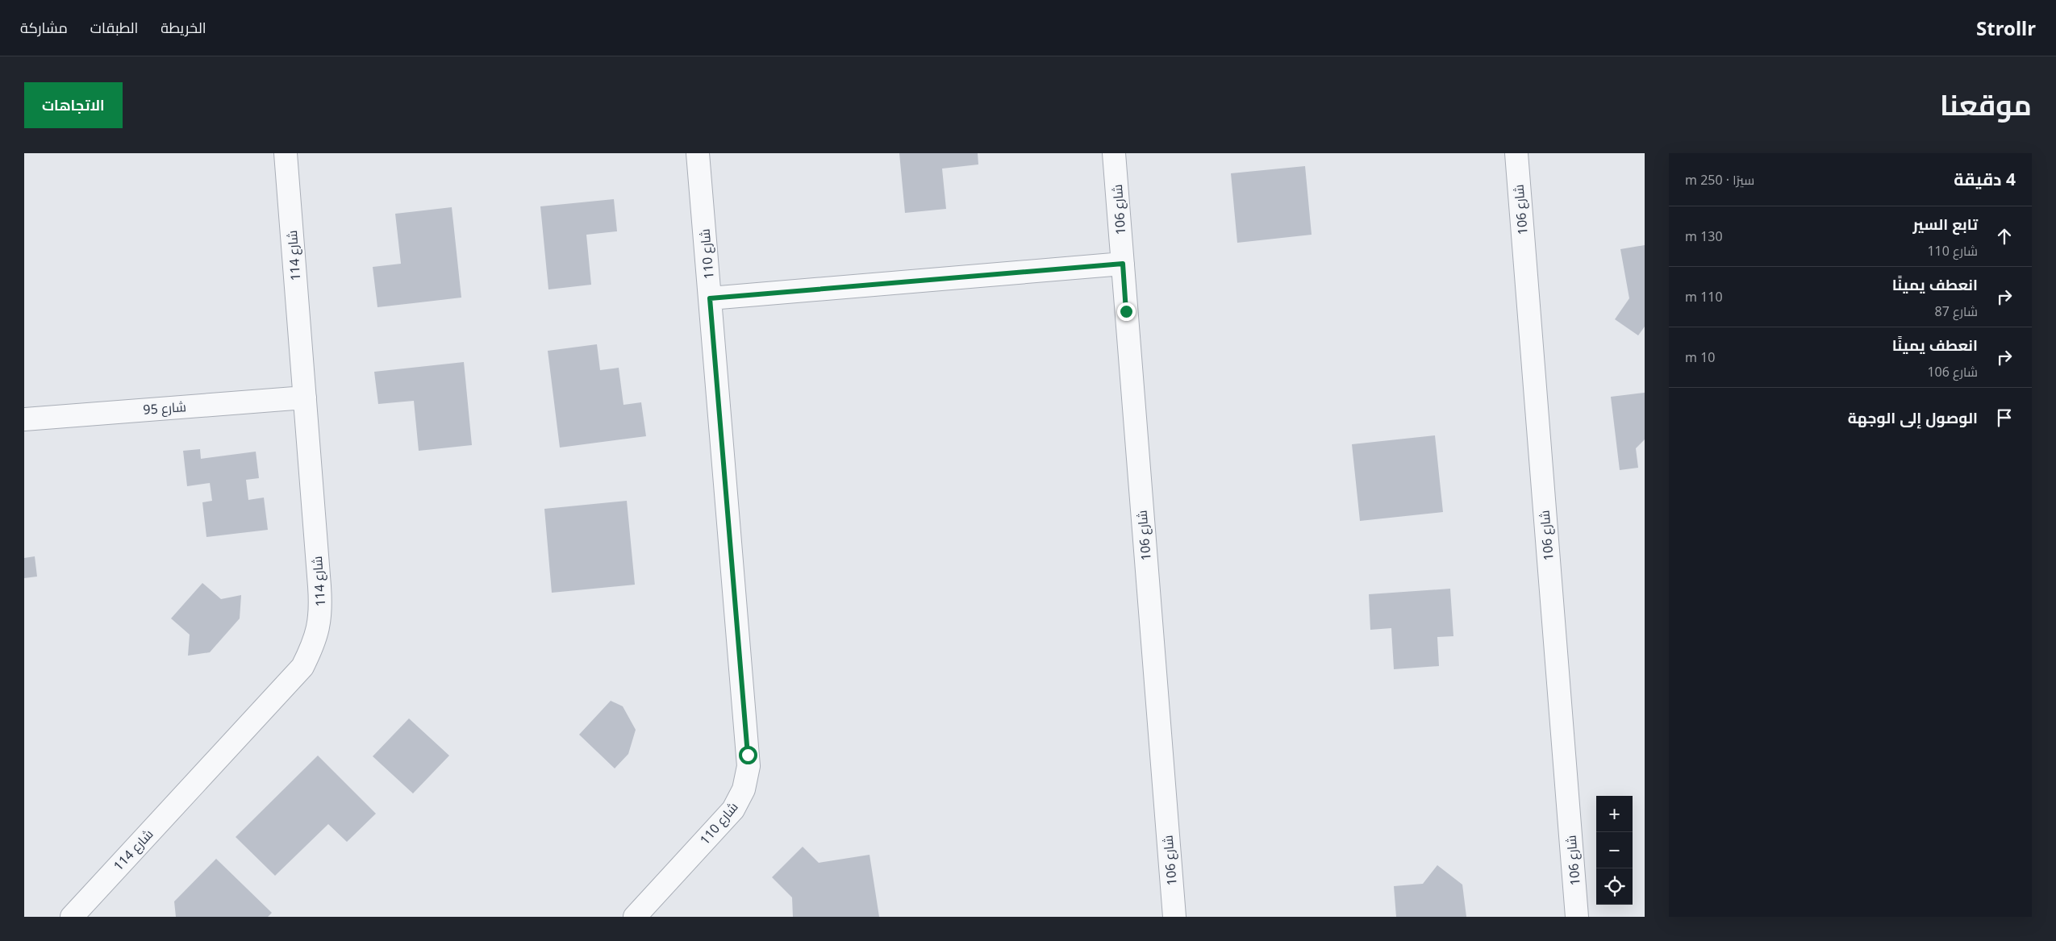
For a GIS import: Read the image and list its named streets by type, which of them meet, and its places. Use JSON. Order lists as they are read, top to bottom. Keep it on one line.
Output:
{"streets":{"street":["شارع 106","شارع 110","شارع 114","شارع 95"]},"crossings":[["شارع 114","شارع 95"]],"page":{"header":"Strollr","nav":["الخريطة","الطبقات","مشاركة"],"title":"موقعنا","buttons":"الاتجاهات","heading":["4 دقيقة","سيرًا · 250 m"],"list":[["تابع السير","شارع 110","130 m"],["انعطف يمينًا","شارع 87","110 m"],["انعطف يمينًا","شارع 106","10 m"],"الوصول إلى الوجهة"],"map_buttons":["+","−"]}}
